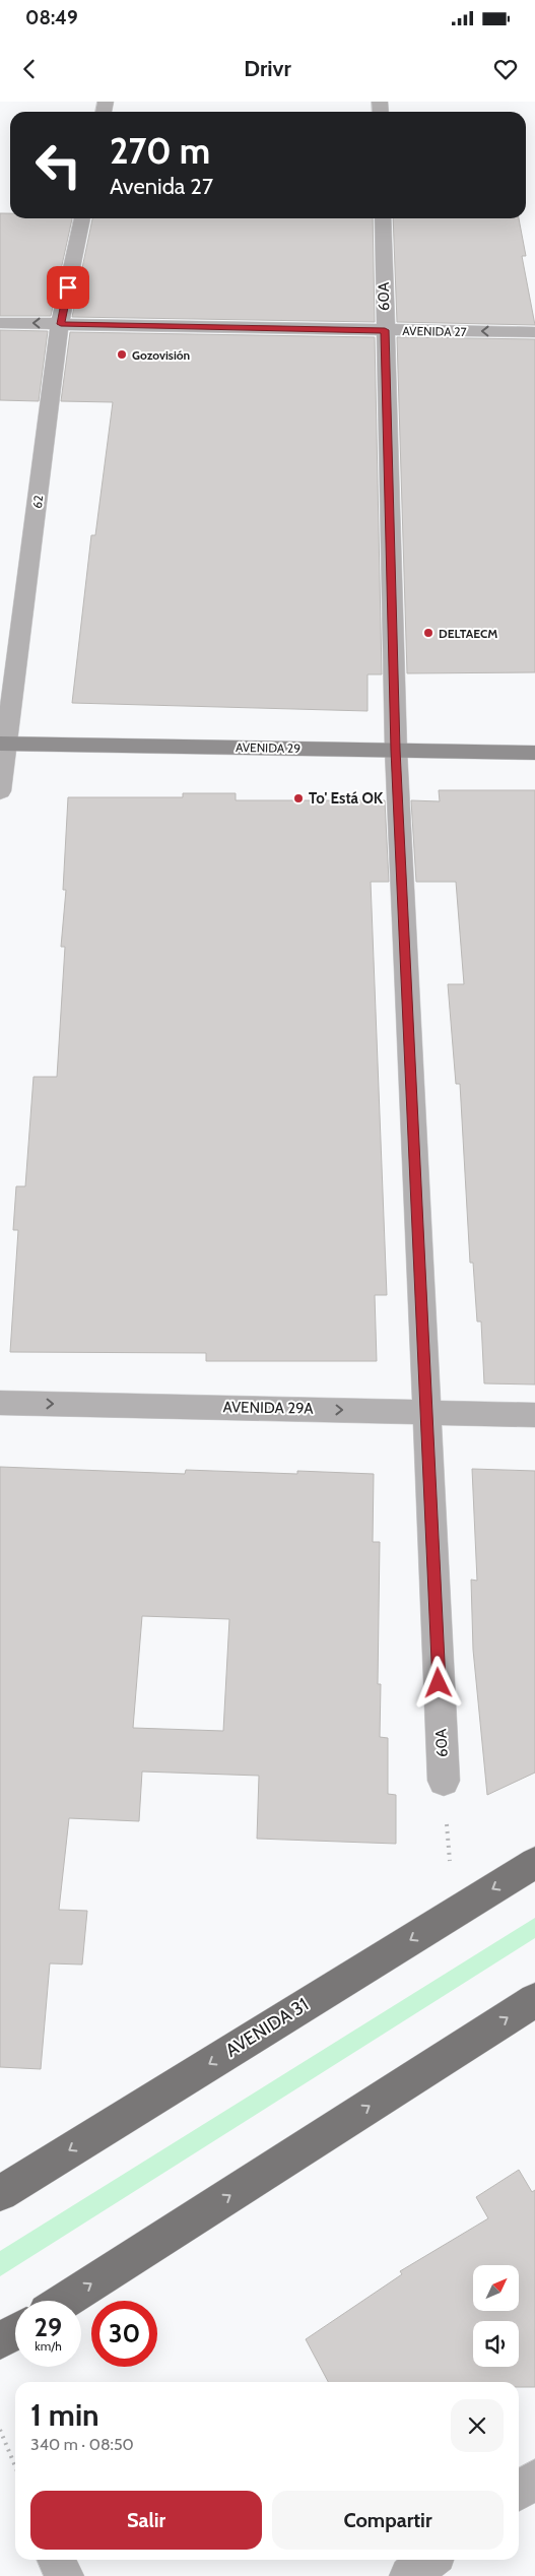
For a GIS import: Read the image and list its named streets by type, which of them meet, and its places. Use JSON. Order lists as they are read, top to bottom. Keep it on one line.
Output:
{"streets":{"main road":["AVENIDA 31"],"street":["60A","AVENIDA 27","62","AVENIDA 29","AVENIDA 29A"]},"crossings":[["60A","AVENIDA 27"],["60A","AVENIDA 29"],["60A","AVENIDA 29A"],["AVENIDA 27","62"],["62","AVENIDA 29"]],"one_way":["AVENIDA 27","AVENIDA 29A"],"places":["Gozovisión","DELTAECM","To' Está OK"],"north":"top right","page":{"status":"08:49","header":"Drivr","turn":["270 m","Avenida 27"],"speed":"29 km/h","limit":"30","heading":["1 min","340 m · 08:50"],"buttons":["Salir","Compartir"]}}
